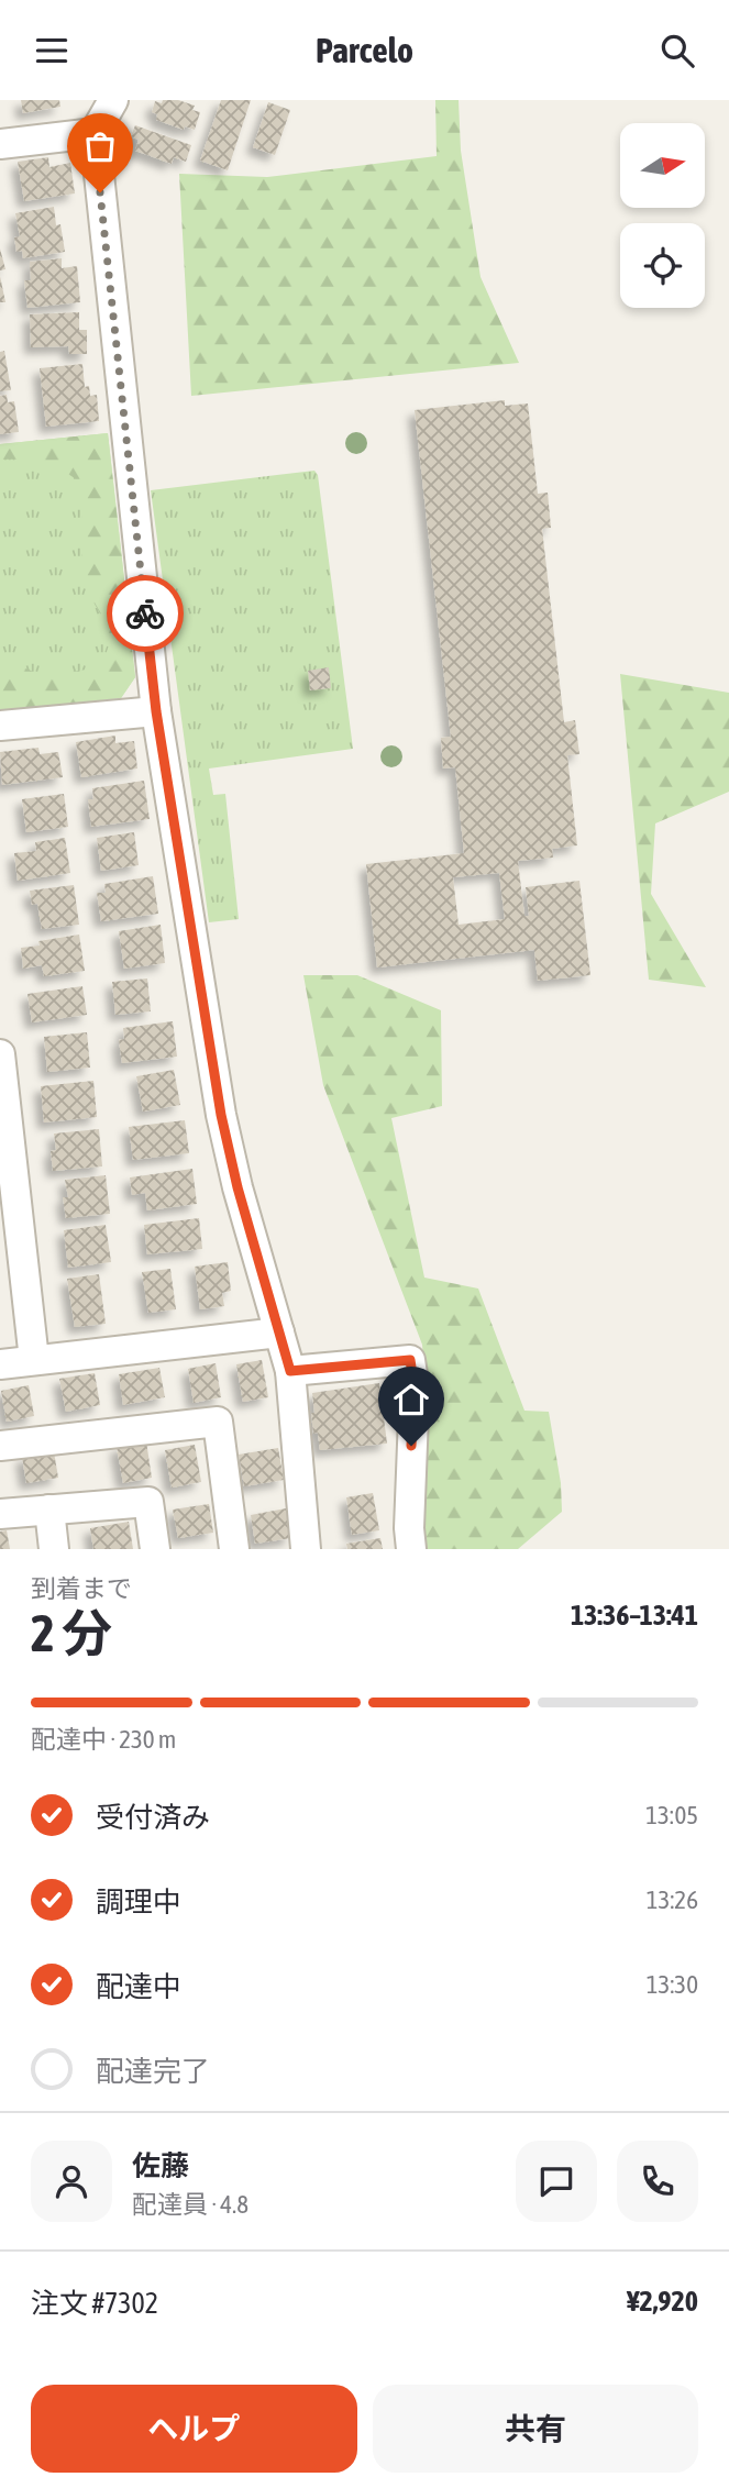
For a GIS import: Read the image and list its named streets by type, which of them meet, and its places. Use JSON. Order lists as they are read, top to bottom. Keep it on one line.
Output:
{"north":"right","page":{"header":"Parcelo","heading":["2 分","到着まで","13:36–13:41"],"panel":["佐藤","配達員 · 4.8","注文 #7302","¥2,920"],"bar":"配達中 · 230 m","list":[["受付済み","13:05"],["調理中","13:26"],["配達中","13:30"],"配達完了"],"buttons":["ヘルプ","共有"]}}
